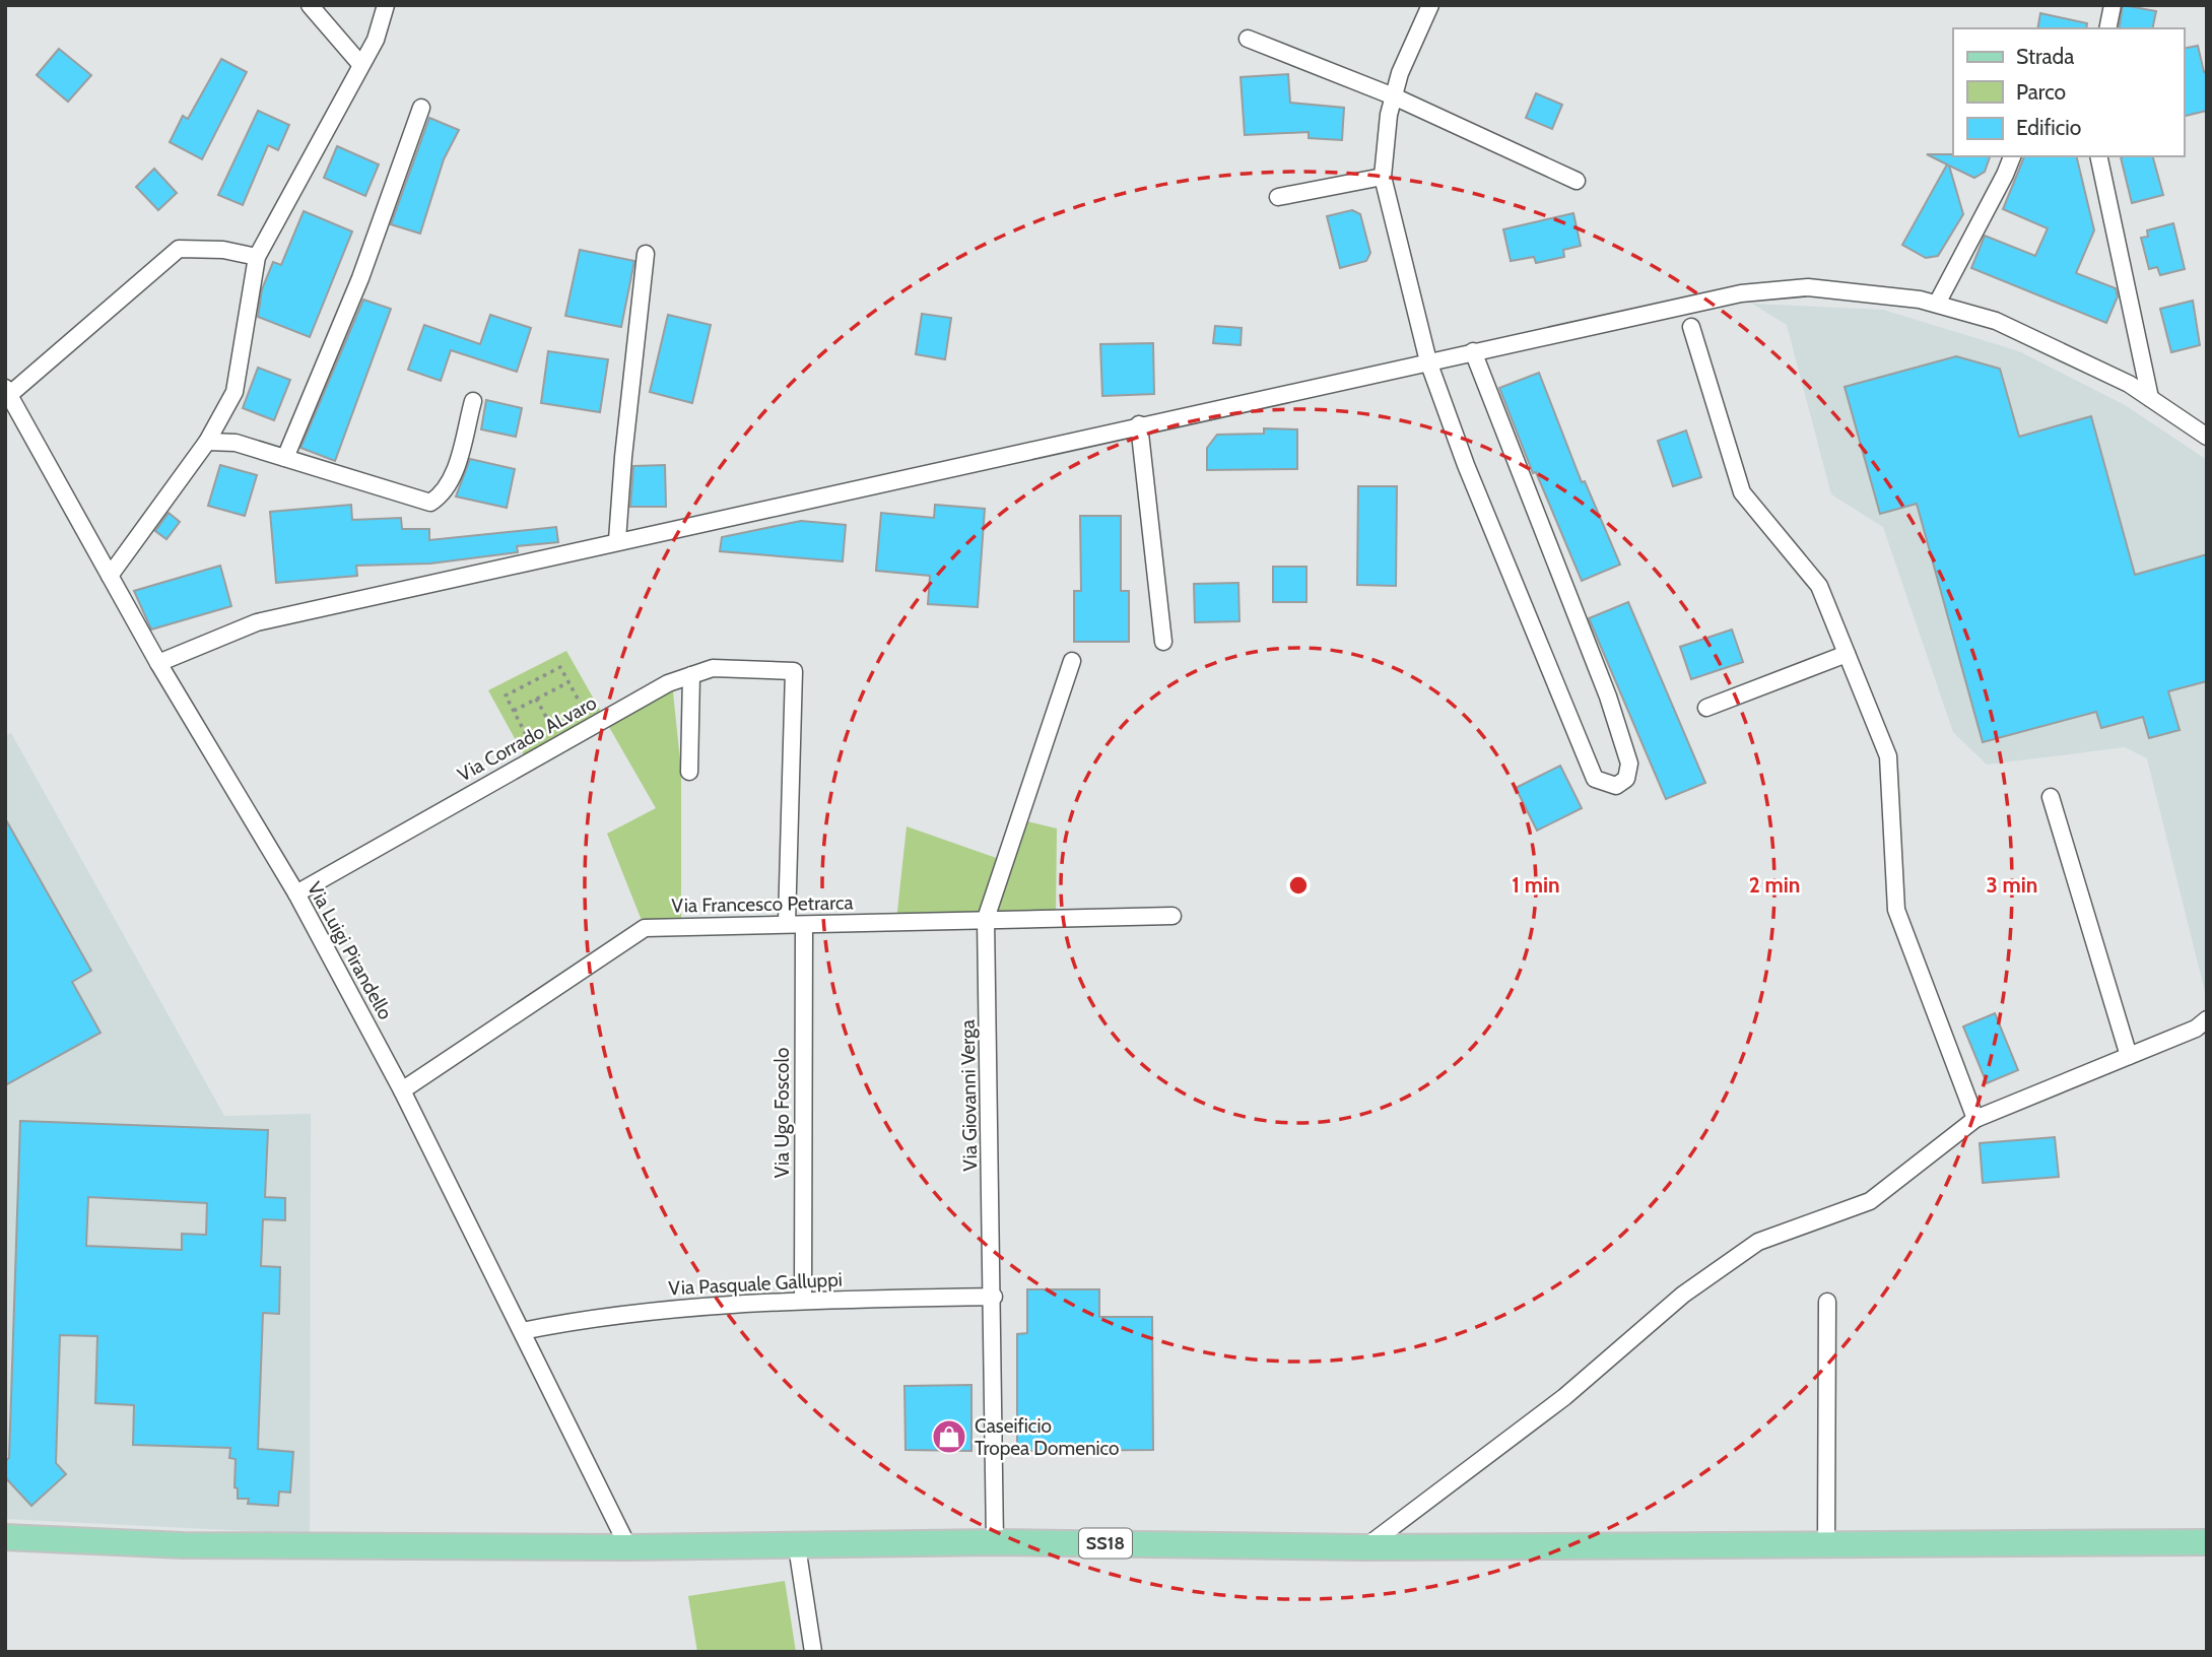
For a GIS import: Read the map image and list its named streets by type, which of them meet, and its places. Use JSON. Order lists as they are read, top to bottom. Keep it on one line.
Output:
{"streets":{"main road":["SS18"],"street":["Via Corrado ALvaro","Via Francesco Petrarca","Via Luigi Pirandello","Via Giovanni Verga","Via Ugo Foscolo","Via Pasquale Galluppi"]},"crossings":[["Via Corrado ALvaro","Via Francesco Petrarca"],["Via Corrado ALvaro","Via Luigi Pirandello"],["Via Francesco Petrarca","Via Luigi Pirandello"],["Via Francesco Petrarca","Via Giovanni Verga"],["Via Francesco Petrarca","Via Ugo Foscolo"],["Via Luigi Pirandello","Via Pasquale Galluppi"],["Via Luigi Pirandello","SS18"],["Via Giovanni Verga","Via Pasquale Galluppi"],["Via Giovanni Verga","SS18"],["Via Ugo Foscolo","Via Pasquale Galluppi"]],"places":{"shop":["Caseificio Tropea Domenico"]},"legend":["Strada","Parco","Edificio"],"rings":["1 min","2 min","3 min"]}
